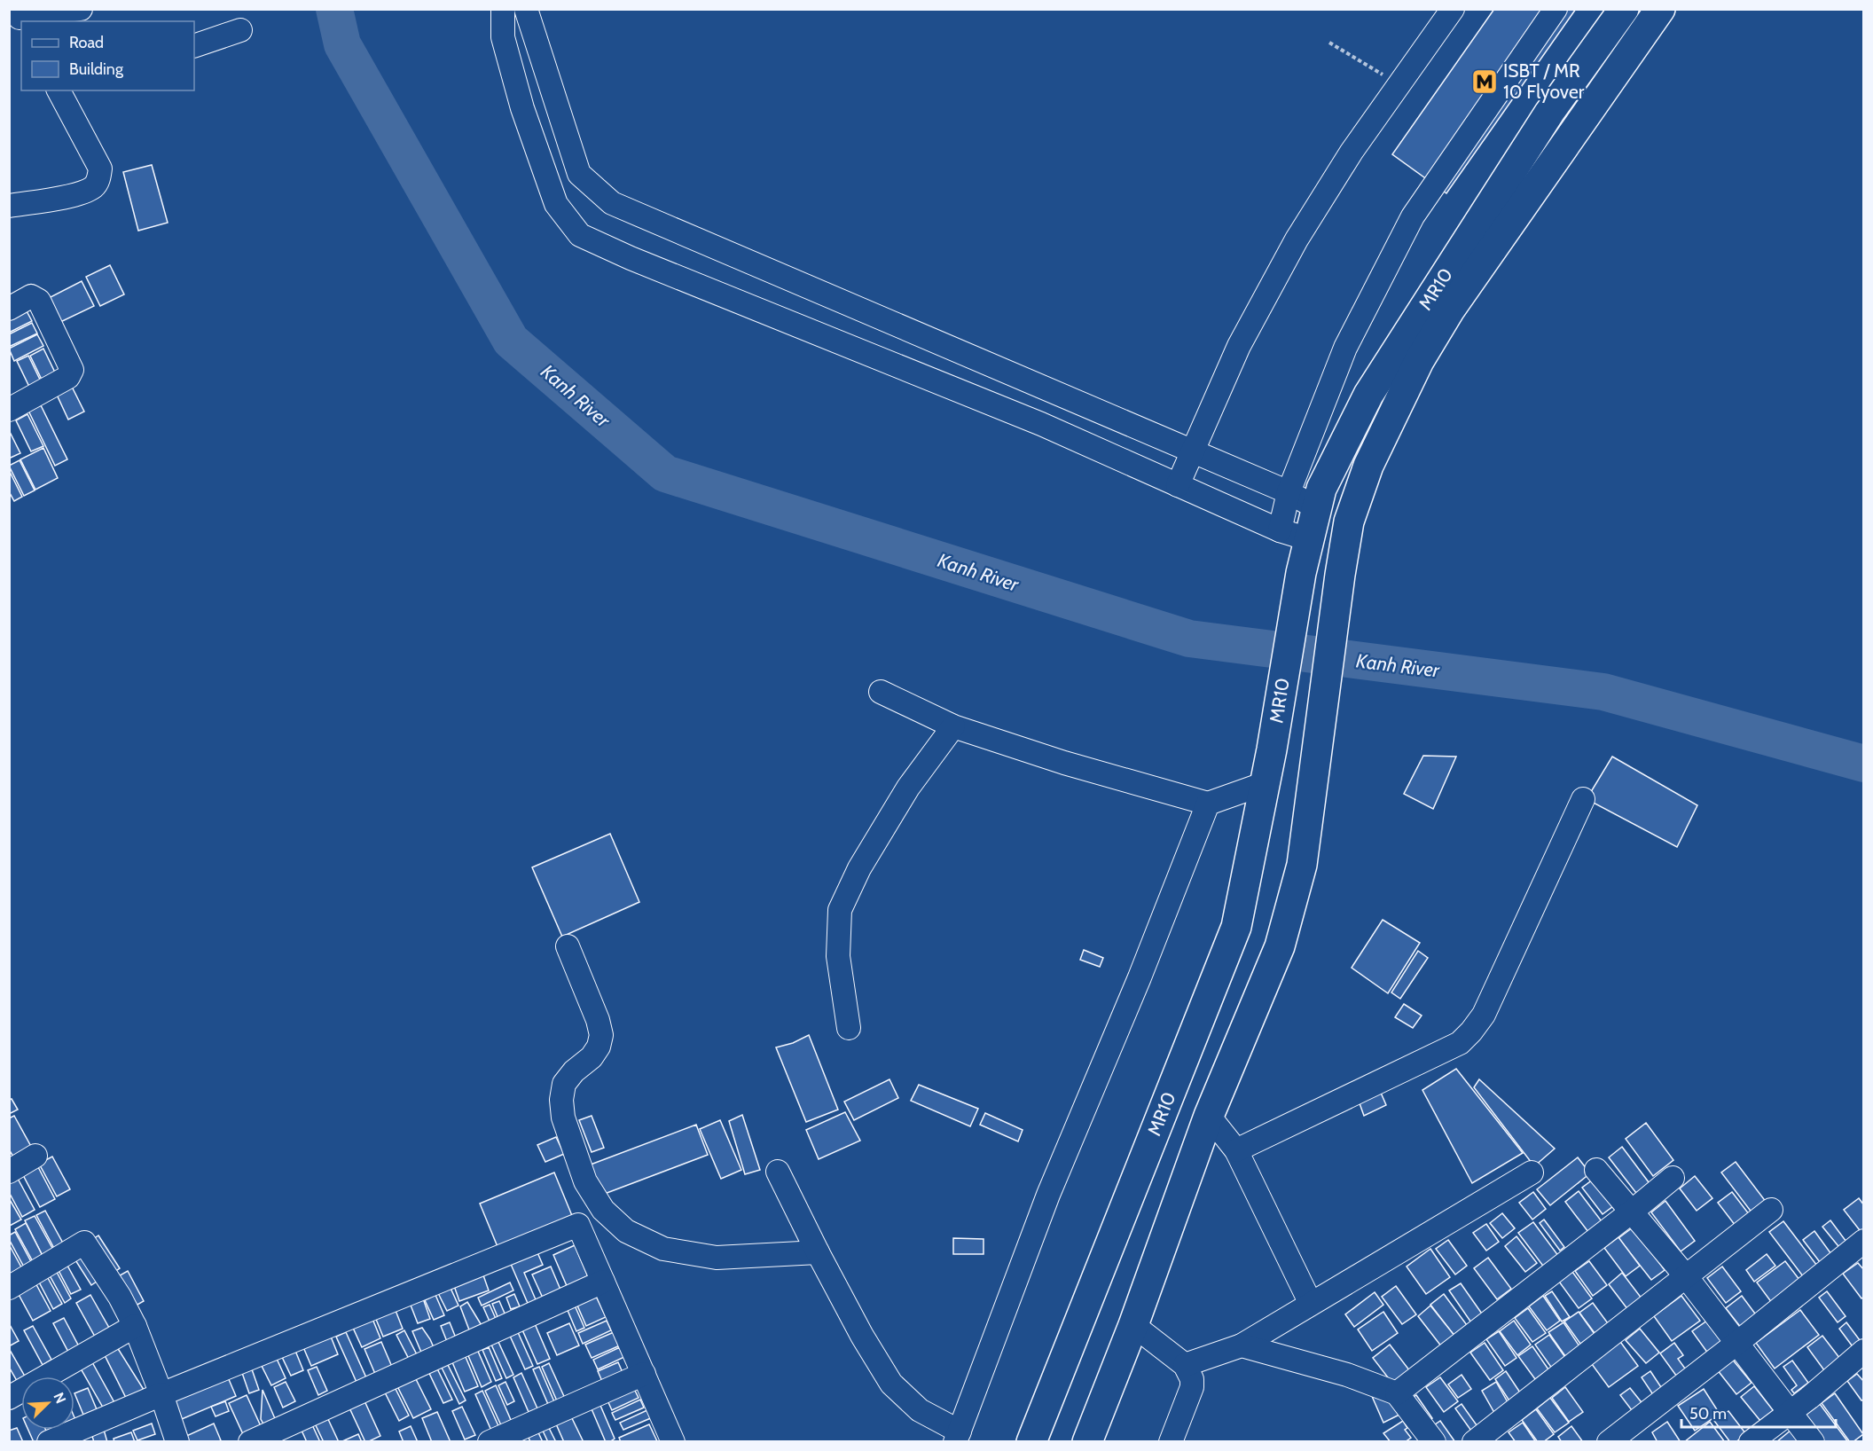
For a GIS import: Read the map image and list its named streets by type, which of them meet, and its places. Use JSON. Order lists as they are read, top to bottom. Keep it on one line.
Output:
{"streets":{"main road":["MR10"]},"water":["Kanh River"],"places":{"metro station":["ISBT / MR 10 Flyover"]},"legend":["Road","Building"],"scale_bar":"50 m","north":"top right"}
